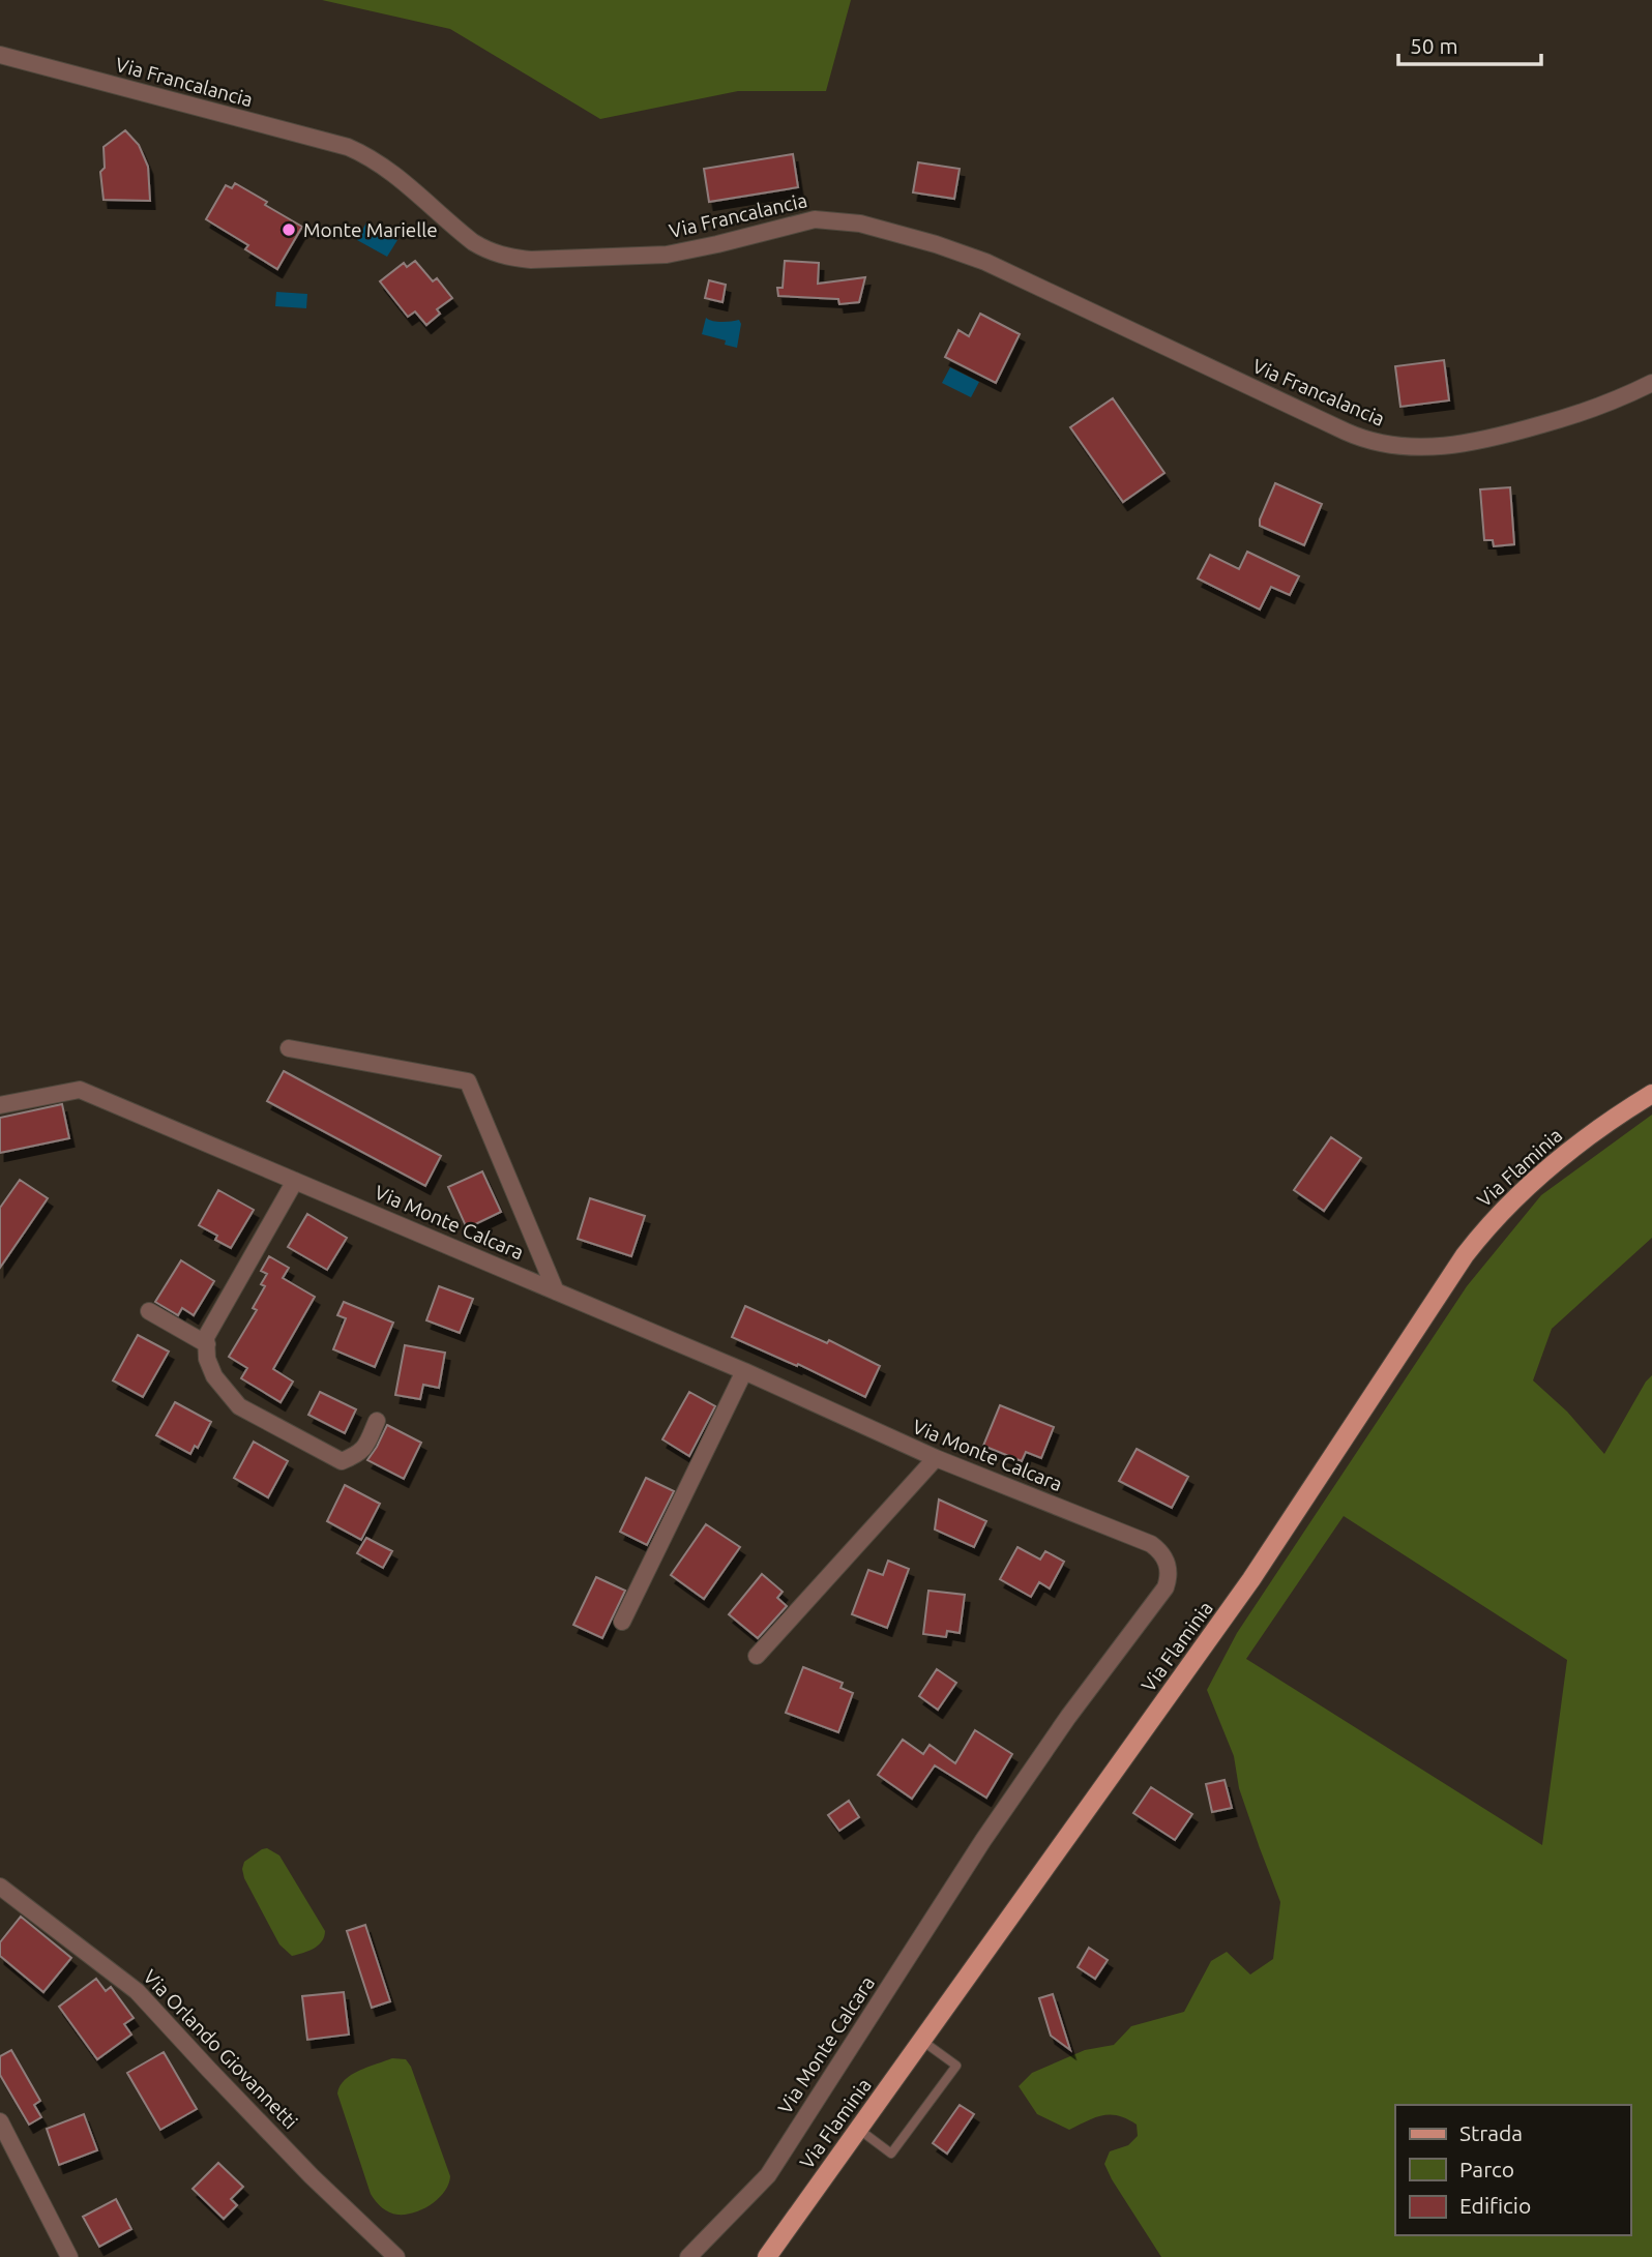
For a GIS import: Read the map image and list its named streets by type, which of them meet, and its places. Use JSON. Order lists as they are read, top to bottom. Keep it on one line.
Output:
{"streets":{"main road":["Via Flaminia"],"street":["Via Francalancia","Via Monte Calcara","Via Orlando Giovannetti"]},"places":["Monte Marielle"],"legend":["Strada","Parco","Edificio"],"scale_bar":"50 m"}
